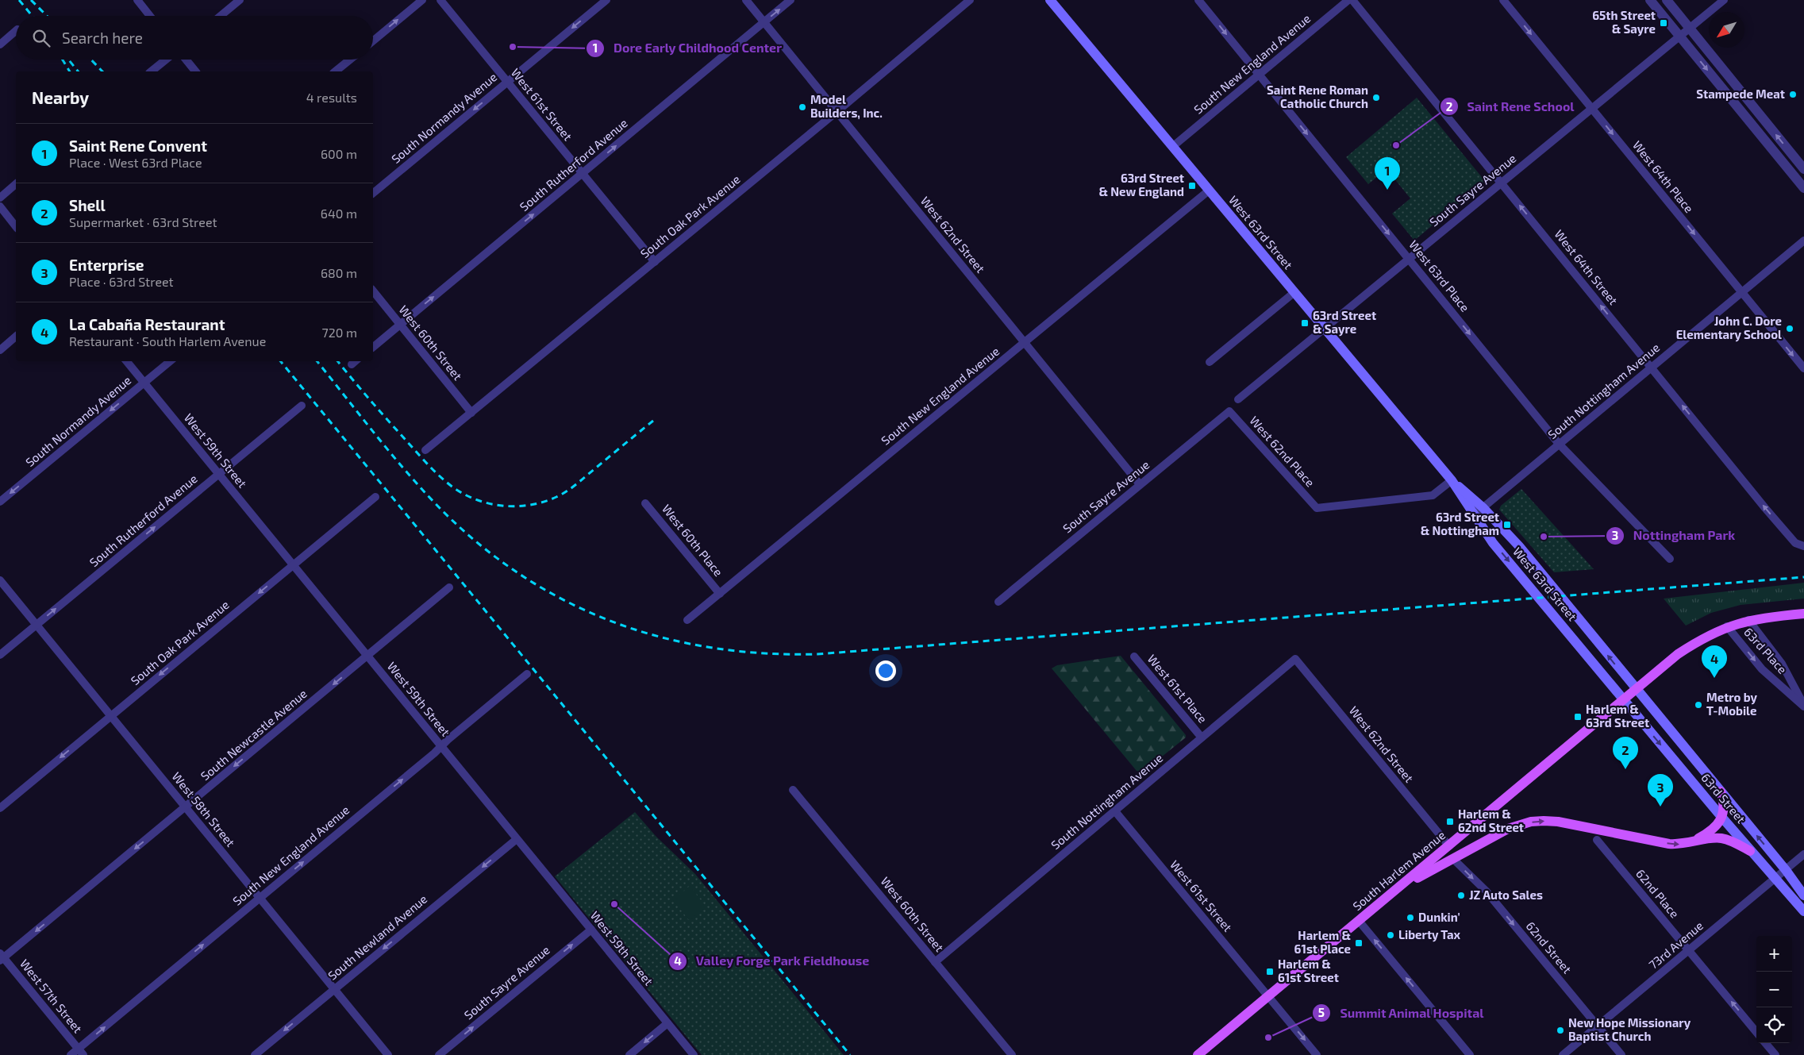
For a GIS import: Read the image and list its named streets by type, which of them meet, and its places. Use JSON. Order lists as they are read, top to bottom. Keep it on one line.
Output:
{"streets":{"main road":["West 63rd Street","63rd Street","South Harlem Avenue"],"street":["South New England Avenue","West 61st Street","South Normandy Avenue","South Rutherford Avenue","West 64th Place","South Sayre Avenue","South Oak Park Avenue","West 62nd Street","West 64th Street","West 63rd Place","West 60th Street","South Nottingham Avenue","West 59th Street","West 62nd Place","West 60th Place","63rd Place","West 61st Place","South Newcastle Avenue","West 58th Street","62nd Place","South Newland Avenue","73rd Avenue","62nd Street","West 57th Street"]},"crossings":[["South New England Avenue","West 63rd Street"],["South New England Avenue","West 62nd Street"],["South New England Avenue","West 63rd Place"],["South New England Avenue","West 59th Street"],["South New England Avenue","West 60th Place"],["South New England Avenue","West 58th Street"],["South New England Avenue","West 57th Street"],["West 61st Street","South Normandy Avenue"],["West 61st Street","South Rutherford Avenue"],["West 61st Street","South Oak Park Avenue"],["West 61st Street","South Nottingham Avenue"],["West 61st Street","South Harlem Avenue"],["South Normandy Avenue","West 59th Street"],["South Rutherford Avenue","West 62nd Street"],["South Rutherford Avenue","West 60th Street"],["South Rutherford Avenue","West 59th Street"],["South Rutherford Avenue","West 58th Street"],["West 64th Place","South Sayre Avenue"],["West 64th Place","South Nottingham Avenue"],["South Sayre Avenue","West 63rd Street"],["South Sayre Avenue","West 62nd Street"],["South Sayre Avenue","West 64th Street"],["South Sayre Avenue","West 63rd Place"],["South Sayre Avenue","West 59th Street"],["South Sayre Avenue","West 62nd Place"],["South Oak Park Avenue","West 62nd Street"],["South Oak Park Avenue","West 60th Street"],["South Oak Park Avenue","West 59th Street"],["South Oak Park Avenue","West 58th Street"],["West 63rd Street","South Nottingham Avenue"],["West 63rd Street","West 62nd Place"],["West 63rd Street","63rd Street"],["West 63rd Street","South Harlem Avenue"],["West 62nd Street","South Nottingham Avenue"],["West 62nd Street","South Harlem Avenue"],["West 64th Street","South Nottingham Avenue"],["West 63rd Place","South Nottingham Avenue"],["West 60th Street","South Nottingham Avenue"],["South Nottingham Avenue","West 61st Place"],["West 59th Street","South Newcastle Avenue"],["West 59th Street","South Newland Avenue"],["63rd Place","South Harlem Avenue"],["South Newcastle Avenue","West 58th Street"],["South Newcastle Avenue","West 57th Street"],["63rd Street","South Harlem Avenue"],["63rd Street","73rd Avenue"],["West 58th Street","South Newland Avenue"],["62nd Place","73rd Avenue"],["73rd Avenue","62nd Street"]],"one_way":["South Normandy Avenue","South Rutherford Avenue","West 64th Place","West 64th Street","West 63rd Place","South Newcastle Avenue","62nd Place","South Newland Avenue","62nd Street"],"places":{"transit":["65th Street & Sayre","63rd Street & New England","63rd Street & Sayre","63rd Street & Nottingham","Harlem & 63rd Street","Harlem & 62nd Street","Harlem & 61st Place","Harlem & 61st Street"],"other":["Dore Early Childhood Center","Stampede Meat","Saint Rene Roman Catholic Church","Model Builders, Inc.","Saint Rene School","John C. Dore Elementary School","Nottingham Park","Metro by T-Mobile","JZ Auto Sales","Valley Forge Park Fieldhouse","Dunkin'","Liberty Tax","New Hope Missionary Baptist Church","Summit Animal Hospital"]},"north":"bottom left","page":{"search":"Search here","heading":["Nearby","4 results"],"list":[{"mark":"1","name":"Saint Rene Convent","note":"Place · West 63rd Place","value":"600 m"},{"mark":"2","name":"Shell","note":"Supermarket · 63rd Street","value":"640 m"},{"mark":"3","name":"Enterprise","note":"Place · 63rd Street","value":"680 m"},{"mark":"4","name":"La Cabaña Restaurant","note":"Restaurant · South Harlem Avenue","value":"720 m"}],"pins":["1","4","2","3"],"map_buttons":["+","−"]}}
